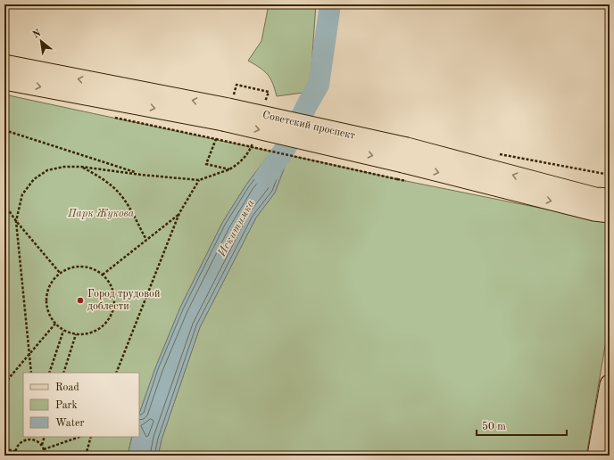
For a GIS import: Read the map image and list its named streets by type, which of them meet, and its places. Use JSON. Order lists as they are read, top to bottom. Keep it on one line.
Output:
{"streets":{"main road":["Советский проспект"]},"water":["Искитимка"],"parks":["Парк Жукова"],"places":["Город трудовой доблести"],"legend":["Road","Park","Water"],"scale_bar":"50 m","north":"top left"}
